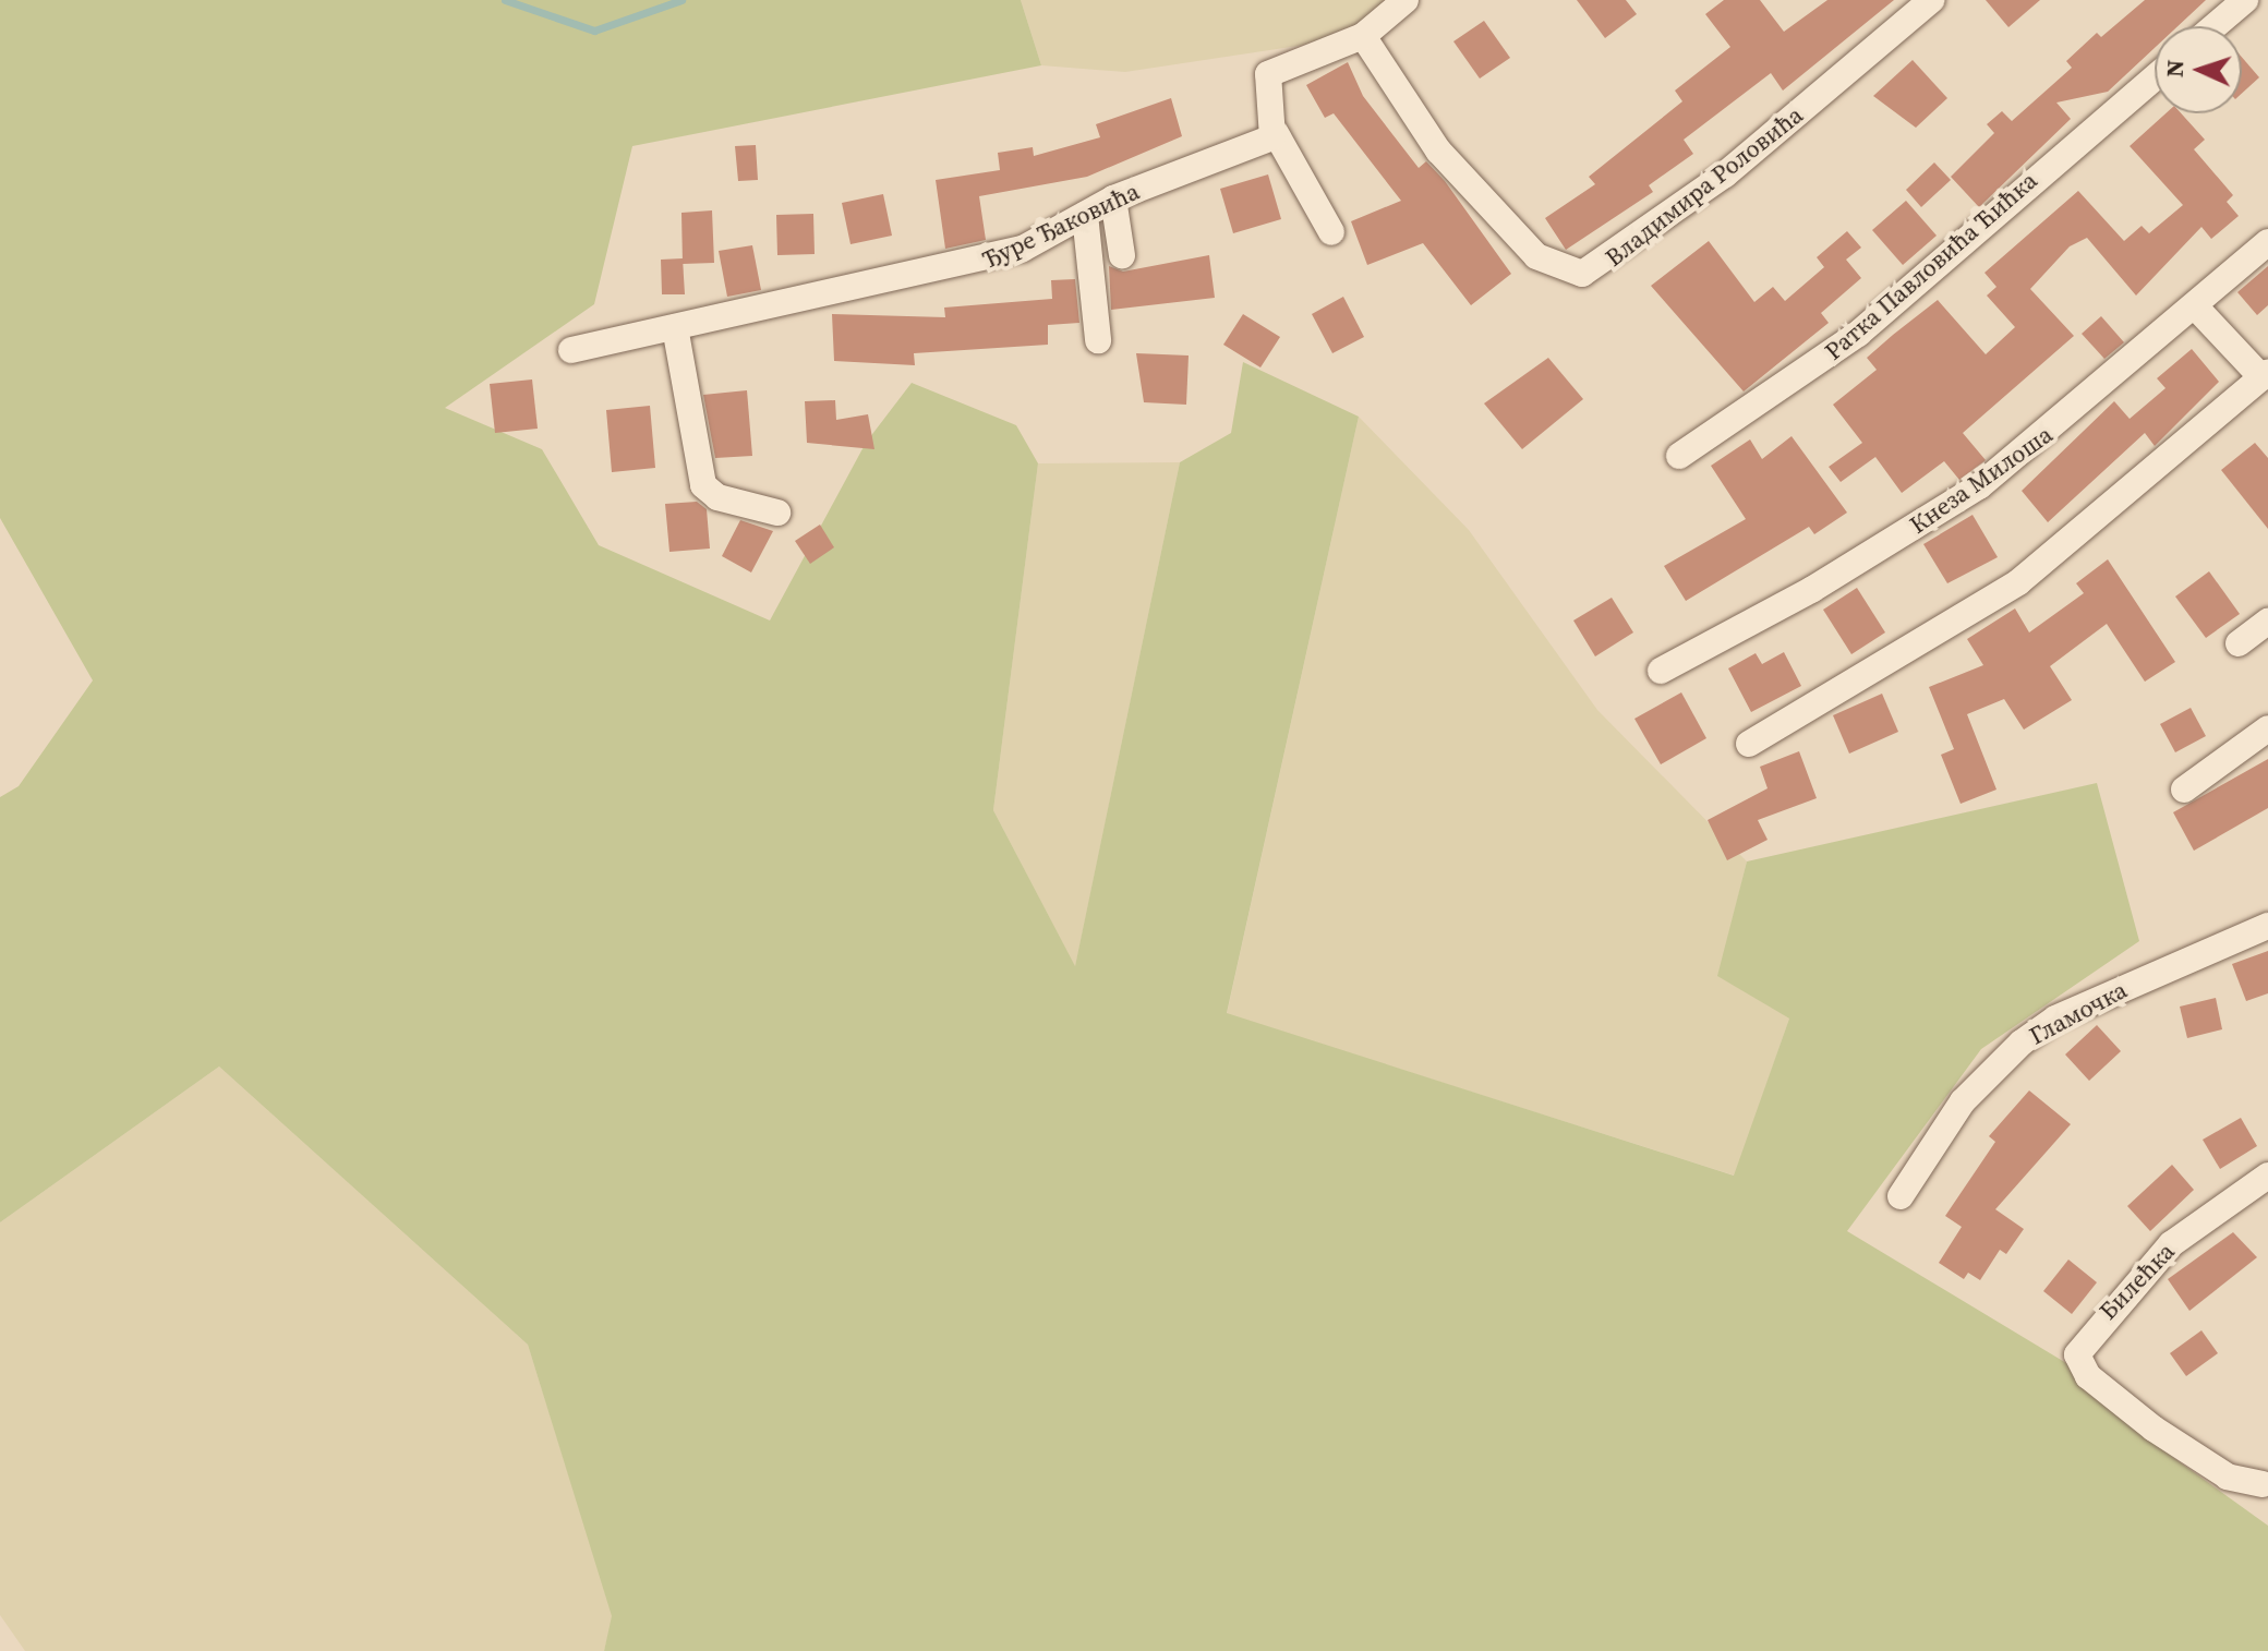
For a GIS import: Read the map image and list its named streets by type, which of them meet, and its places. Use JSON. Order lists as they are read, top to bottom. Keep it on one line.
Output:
{"streets":{"street":["Владимира Роловића","Ђуре Ђаковића","Ратка Павловића Ћићка","Кнеза Милоша","Гламочка","Билећка"]},"north":"left"}
